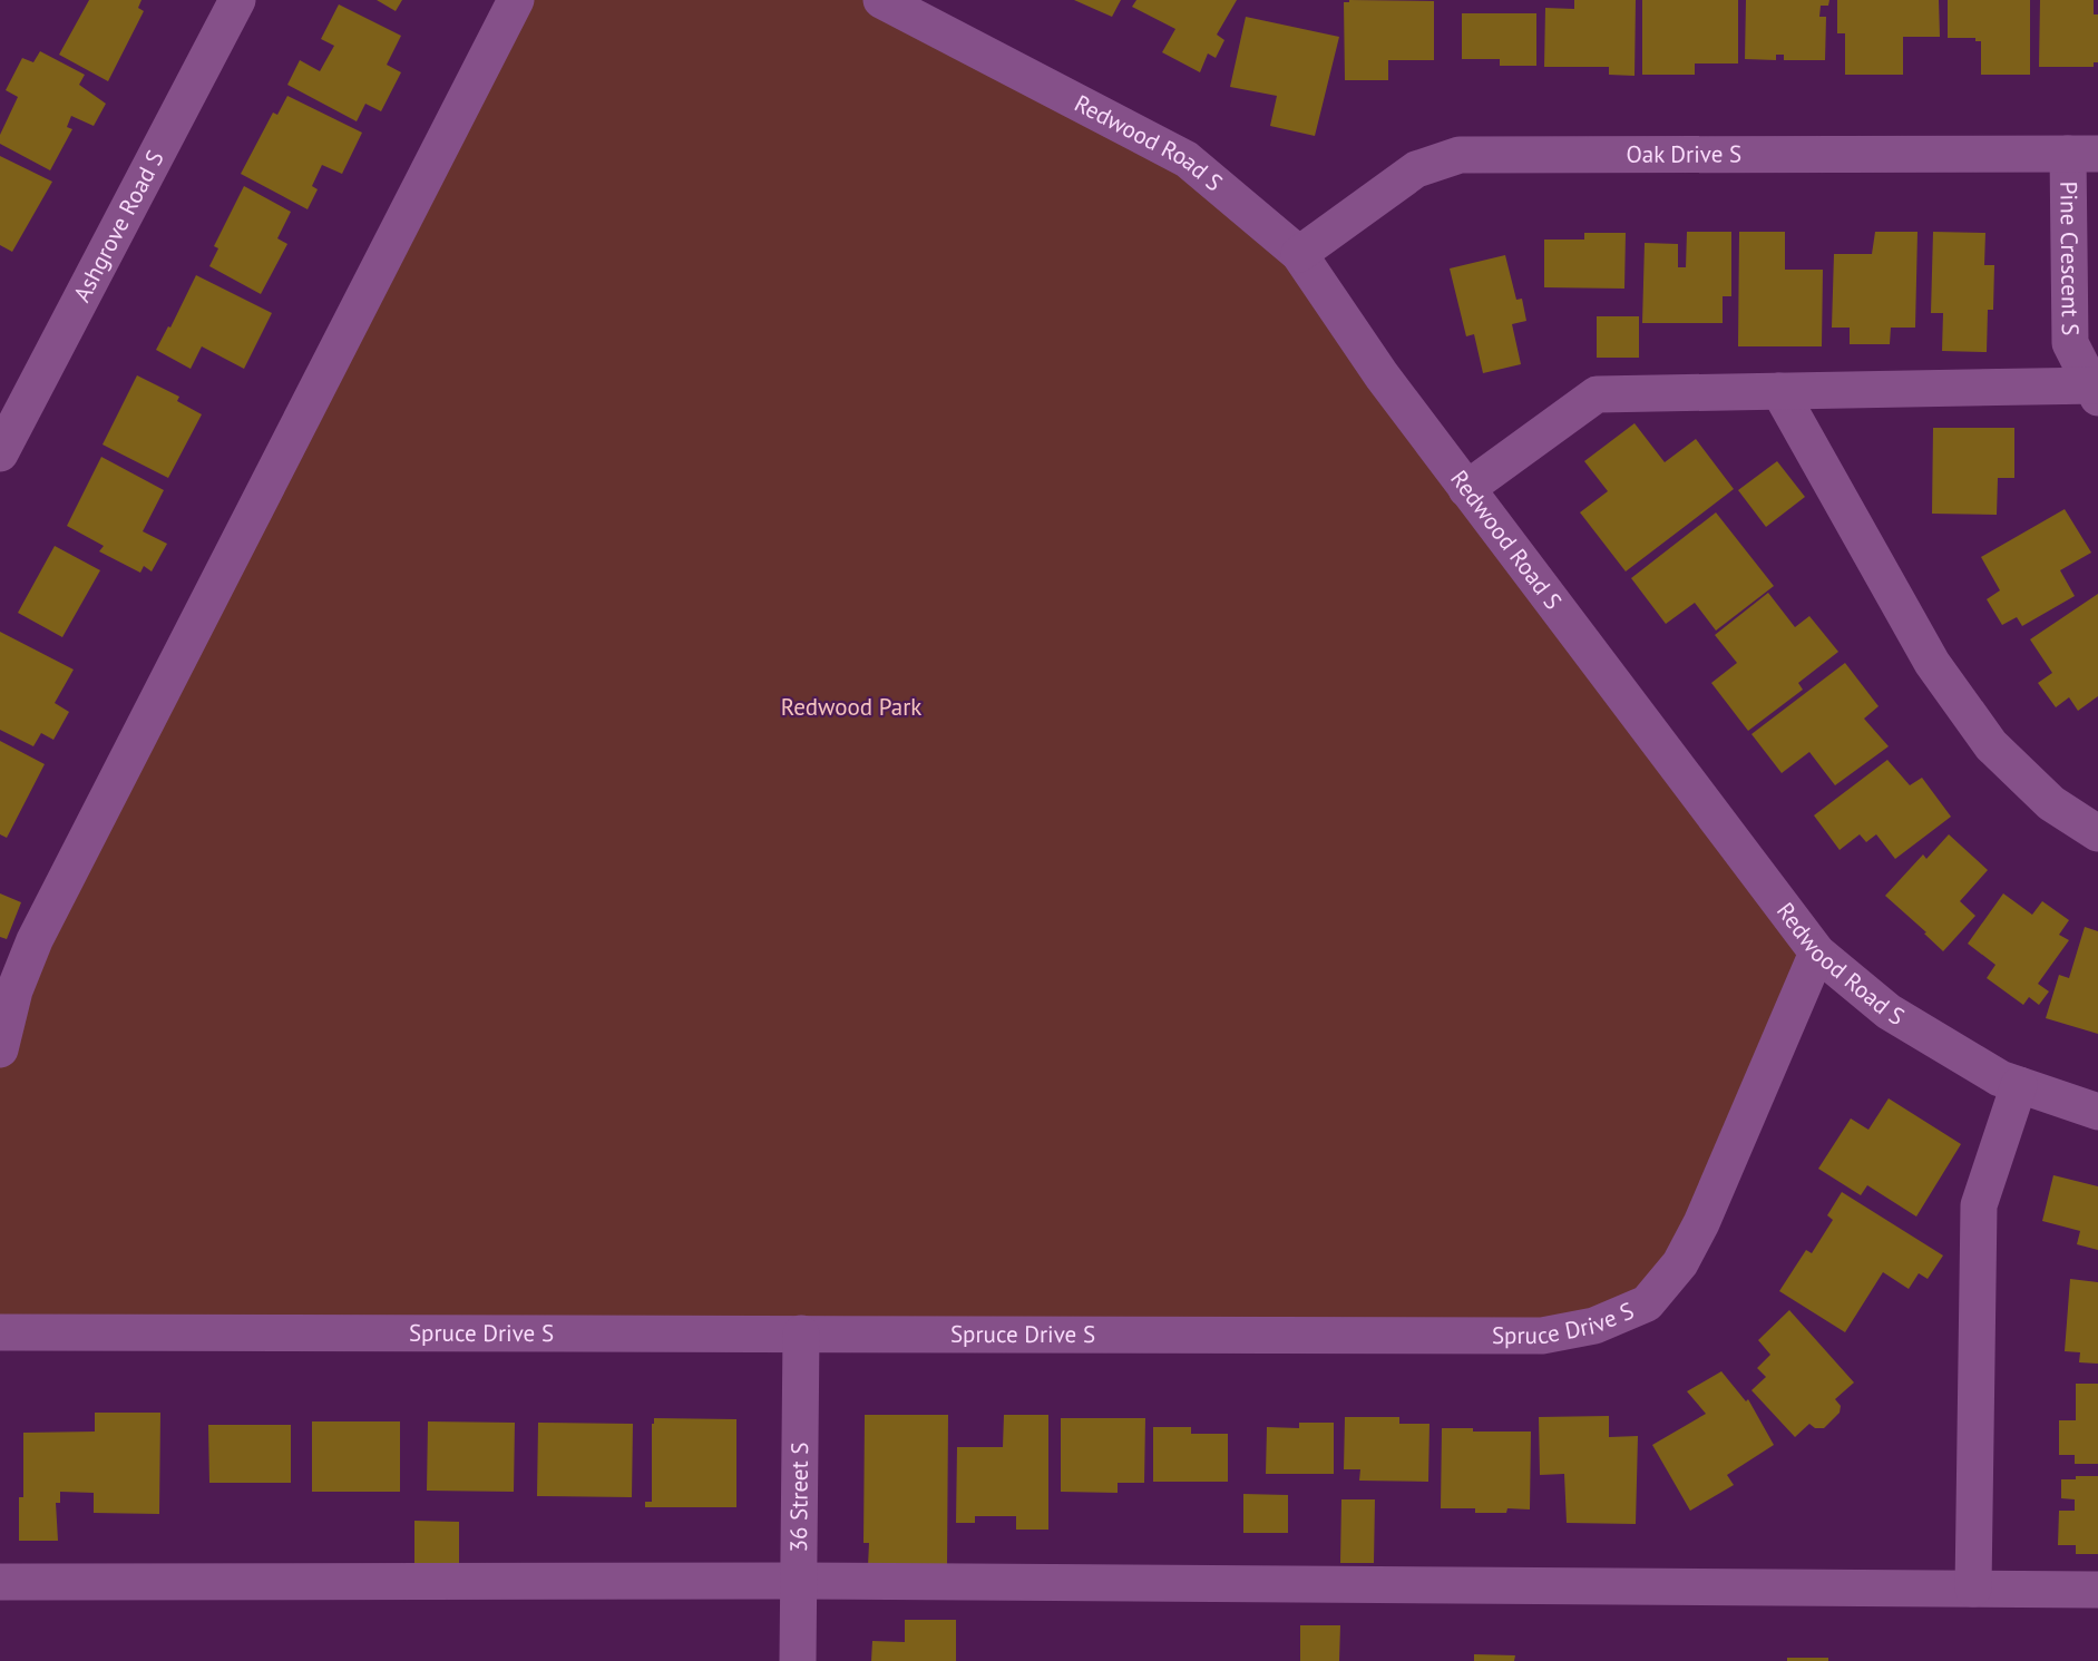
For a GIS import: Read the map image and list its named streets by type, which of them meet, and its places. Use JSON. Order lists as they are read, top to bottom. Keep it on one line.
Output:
{"streets":{"street":["Redwood Road S","Oak Drive S","Ashgrove Road S","Pine Crescent S","Spruce Drive S","36 Street S"]},"crossings":[["Redwood Road S","Oak Drive S"],["Redwood Road S","Spruce Drive S"],["Oak Drive S","Pine Crescent S"],["Spruce Drive S","36 Street S"]],"parks":["Redwood Park"]}
